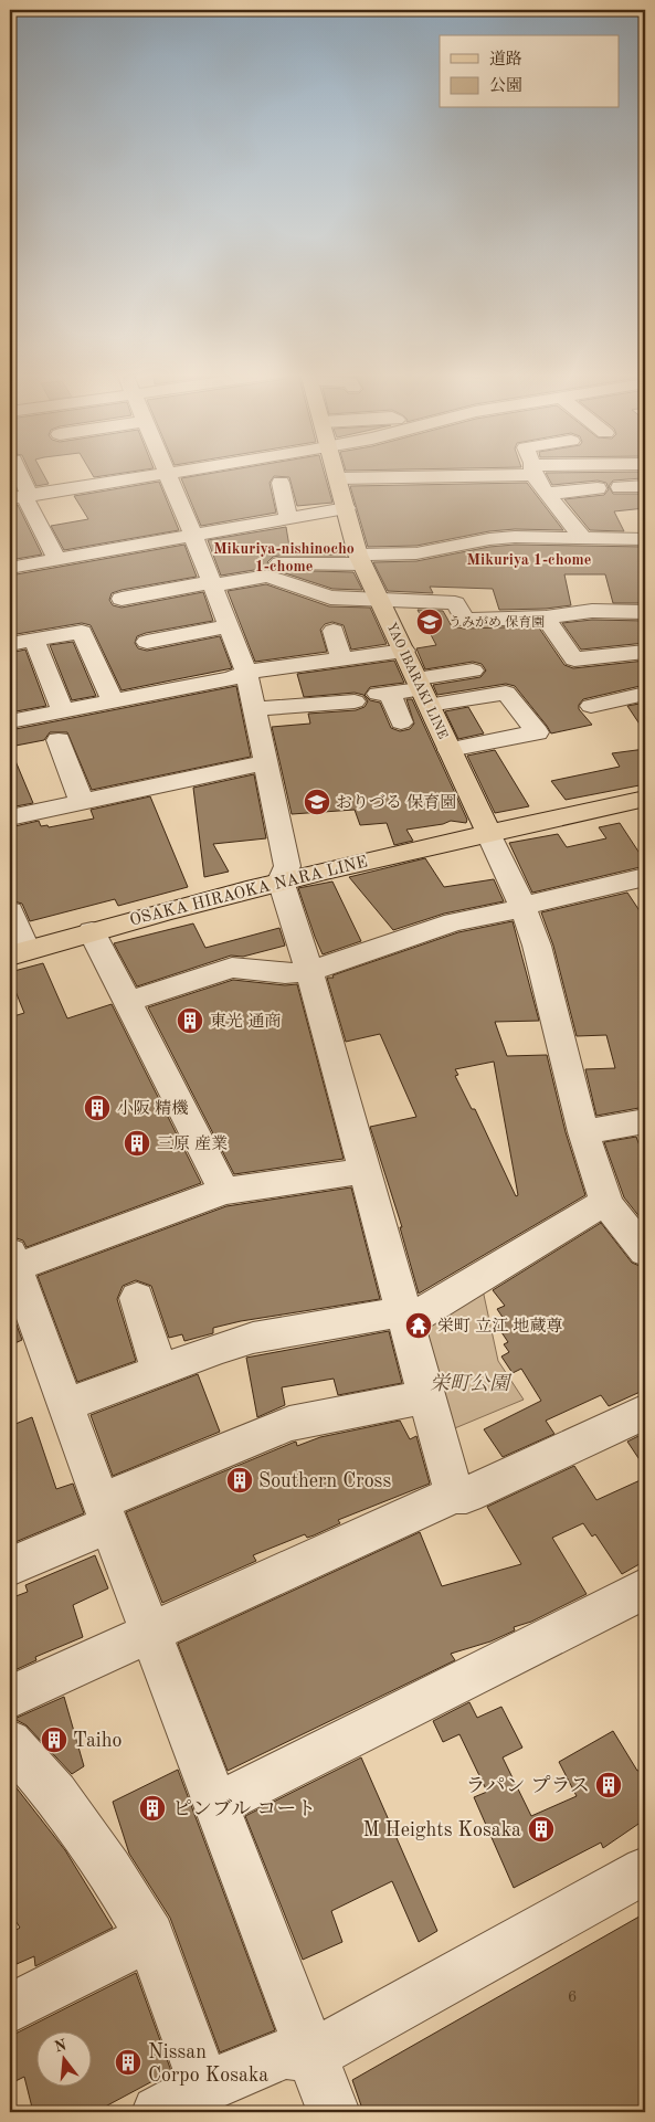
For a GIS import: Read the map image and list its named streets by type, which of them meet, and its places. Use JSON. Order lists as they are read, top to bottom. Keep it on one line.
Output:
{"streets":{"main road":["YAO IBARAKI LINE","OSAKA HIRAOKA NARA LINE"]},"crossings":[["YAO IBARAKI LINE","OSAKA HIRAOKA NARA LINE"]],"districts":["Mikuriya-nishinocho 1-chome","Mikuriya 1-chome"],"parks":["栄町公園"],"places":{"school or university":["うみがめ 保育園","おりづる 保育園"],"building":["東光 通商","小阪 精機","三原 産業","Southern Cross","Taiho","ラパン プラス","ピンブル コート","M Heights Kosaka","Nissan Corpo Kosaka"],"temple":["栄町 立江 地蔵尊"]},"house_numbers":["6"],"legend":["道路","公園"],"north":"top"}
